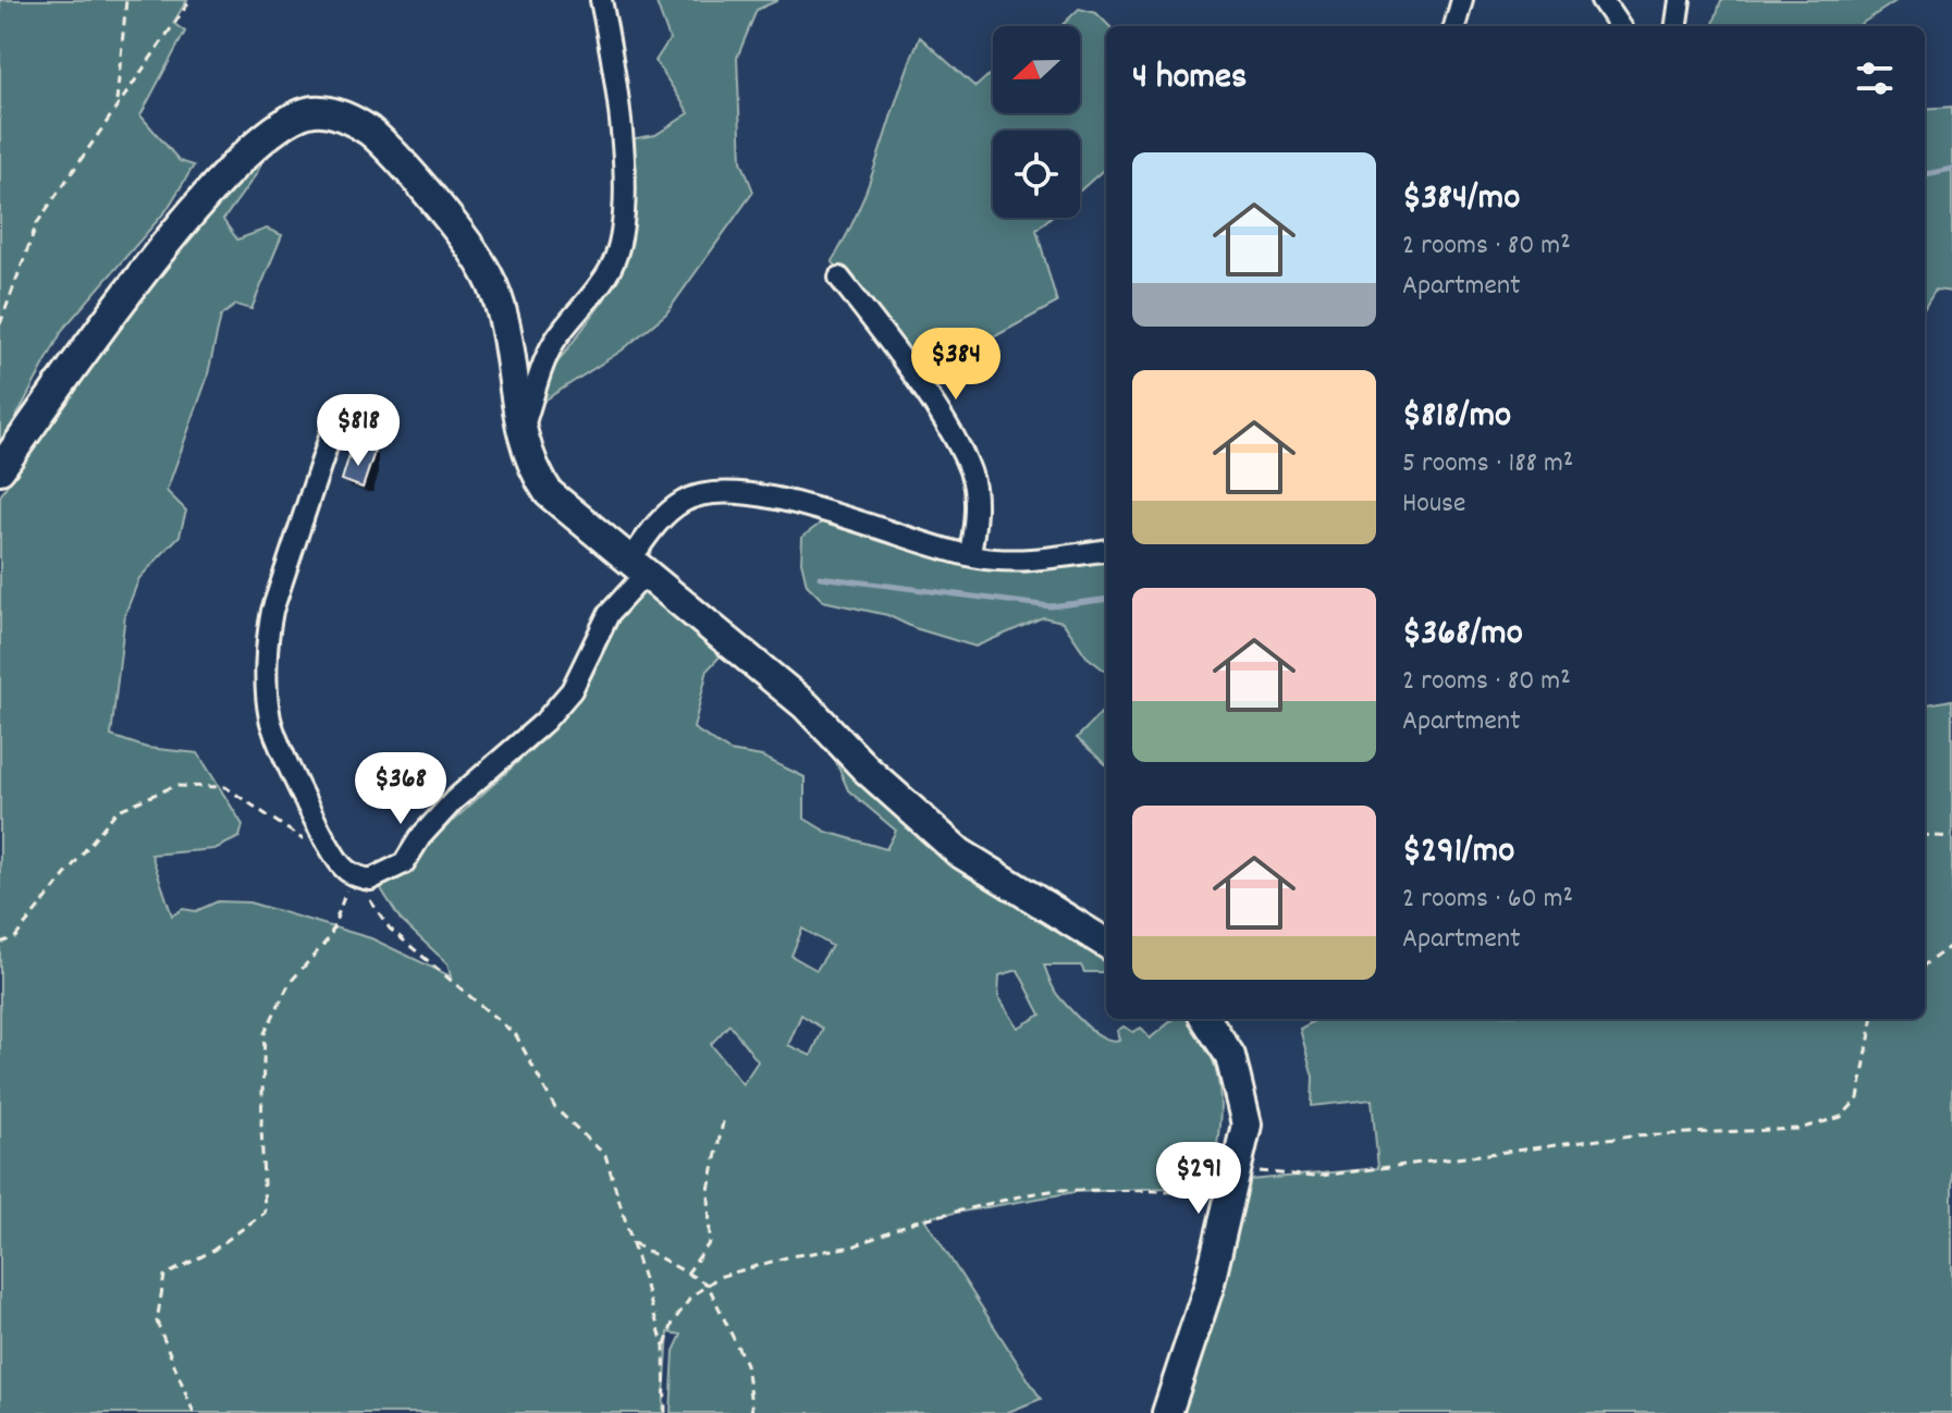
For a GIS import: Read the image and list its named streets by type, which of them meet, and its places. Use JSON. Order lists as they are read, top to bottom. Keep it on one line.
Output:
{"north":"left","page":{"heading":"4 homes","list":[{"name":"$384/mo","note":"2 rooms · 80 m² · Apartment"},{"name":"$818/mo","note":"5 rooms · 188 m² · House"},{"name":"$368/mo","note":"2 rooms · 80 m² · Apartment"},{"name":"$291/mo","note":"2 rooms · 60 m² · Apartment"}],"price":["$384","$818","$368","$291"]}}
